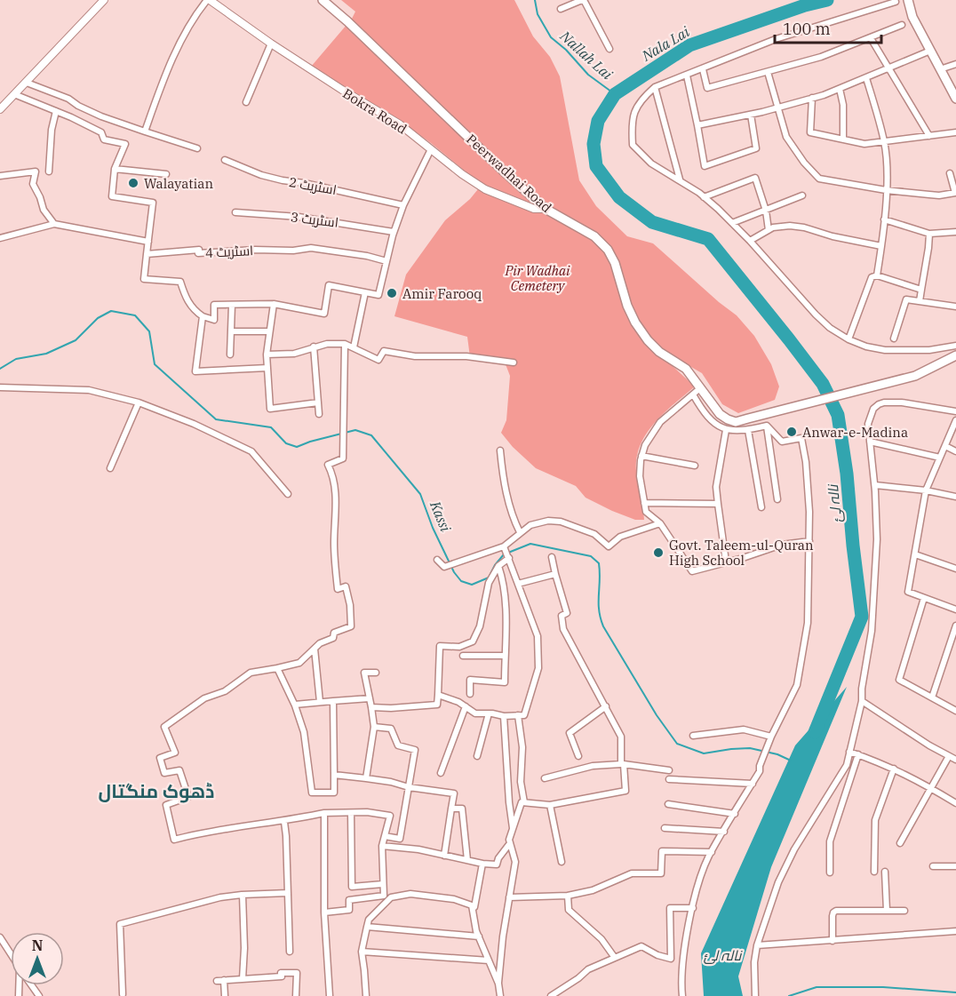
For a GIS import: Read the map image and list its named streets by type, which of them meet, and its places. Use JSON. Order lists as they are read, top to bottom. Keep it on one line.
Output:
{"streets":{"main road":["Peerwadhai Road"],"street":["Bokra Road","اسٹریٹ 2","اسٹریٹ 3","اسٹریٹ 4"]},"crossings":[["Bokra Road","Peerwadhai Road"]],"districts":["ڈھوک منگتال"],"water":["Nala Lai","Nallah Lai","نالہ لئ","Kassi"],"parks":["Pir Wadhai Cemetery"],"places":["Walayatian","Amir Farooq","Anwar-e-Madina","Govt. Taleem-ul-Quran High School"],"scale_bar":"100 m","north":"top"}
